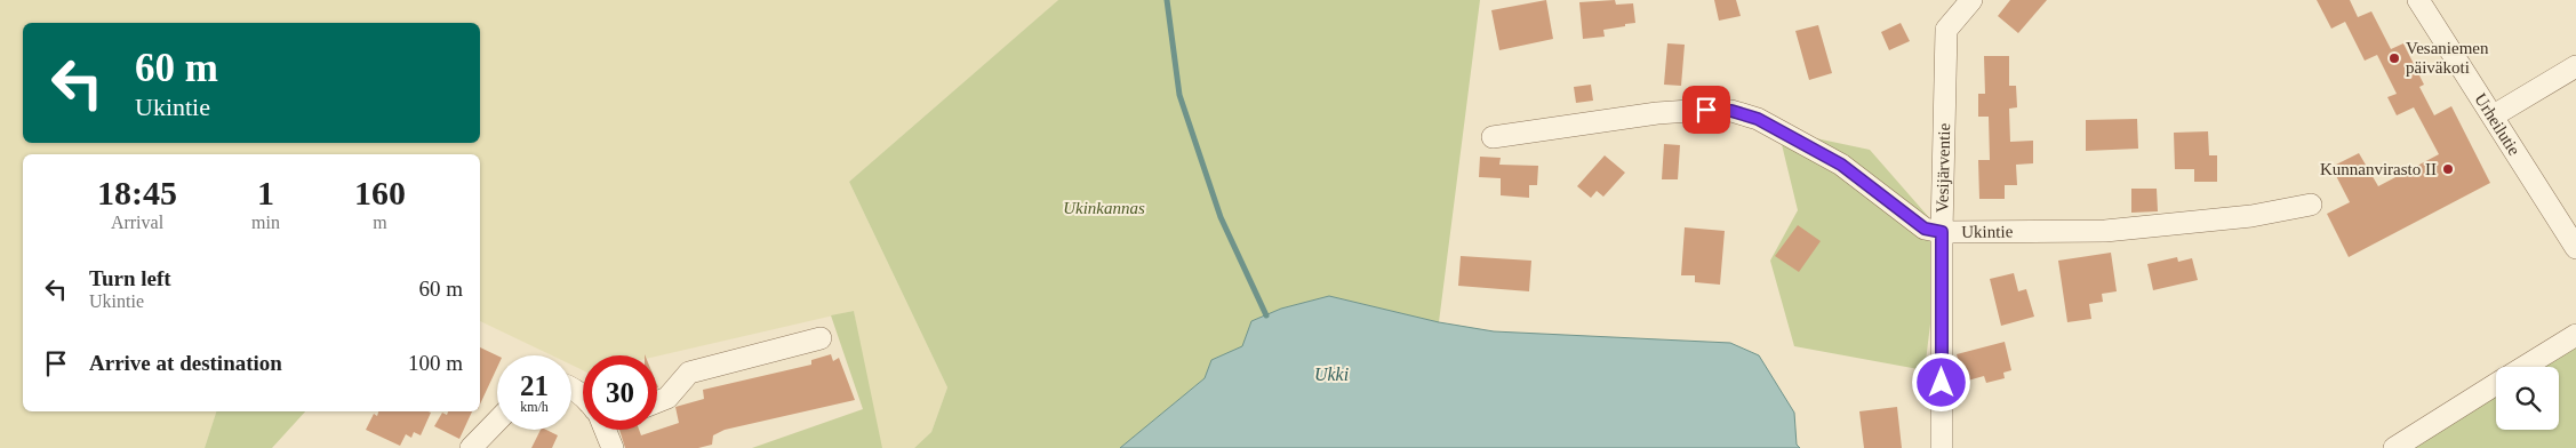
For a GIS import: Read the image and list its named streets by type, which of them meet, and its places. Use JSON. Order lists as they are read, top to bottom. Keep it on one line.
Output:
{"streets":{"street":["Urheilutie","Vesijärventie","Ukintie"]},"crossings":[["Vesijärventie","Ukintie"]],"water":["Ukki"],"parks":["Ukinkannas"],"places":["Vesaniemen päiväkoti","Kunnanvirasto II"],"page":{"turn":["60 m","Ukintie"],"eta":["18:45","Arrival","1","min","160","m"],"list":[{"name":"Turn left","note":"Ukintie","value":"60 m"},{"name":"Arrive at destination","value":"100 m"}],"speed":"21 km/h","limit":"30"}}
